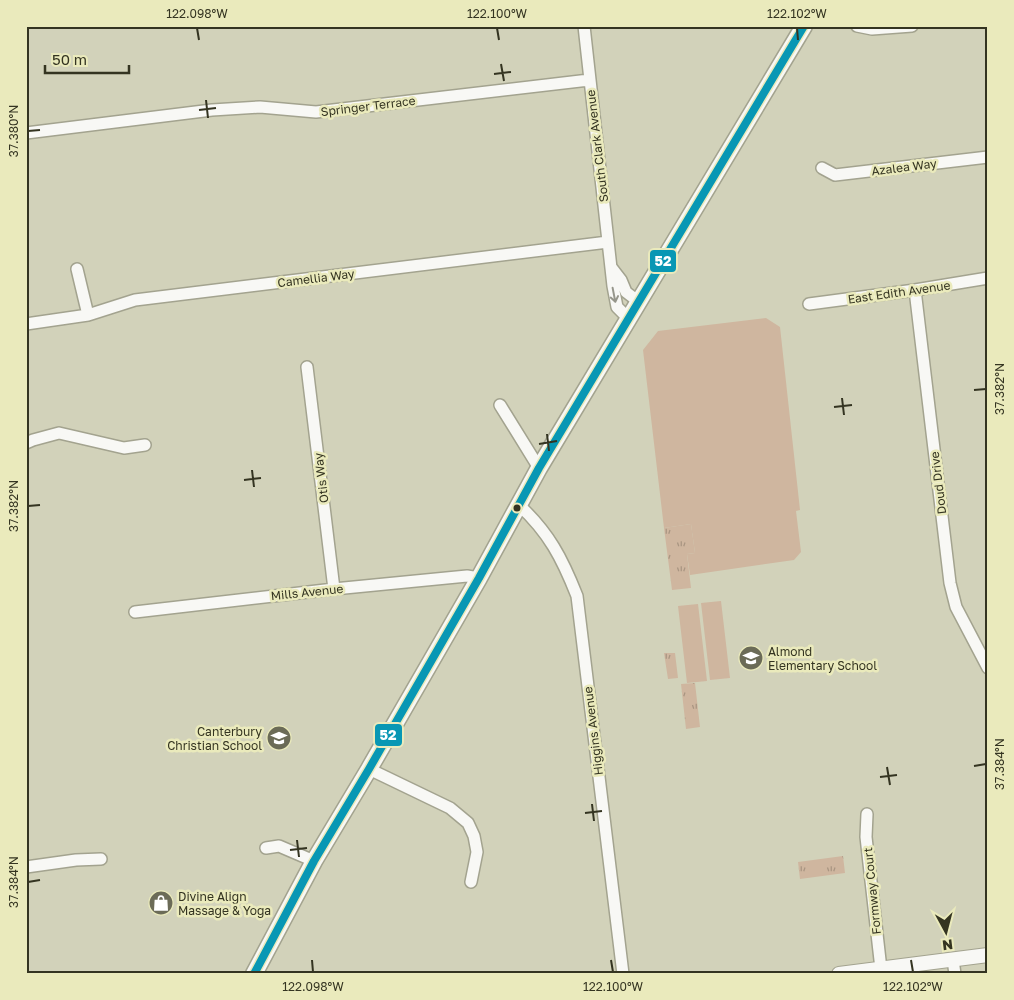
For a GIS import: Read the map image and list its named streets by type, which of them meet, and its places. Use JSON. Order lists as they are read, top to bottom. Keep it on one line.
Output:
{"streets":{"street":["Springer Terrace","South Clark Avenue","Azalea Way","Camellia Way","East Edith Avenue","Otis Way","Doud Drive","Mills Avenue","Higgins Avenue","Formway Court"]},"crossings":[["Springer Terrace","South Clark Avenue"],["South Clark Avenue","Camellia Way"],["East Edith Avenue","Doud Drive"],["Otis Way","Mills Avenue"]],"places":{"school or university":["Almond Elementary School","Canterbury Christian School"],"shop":["Divine Align Massage & Yoga"]},"lines":["transit line 52"],"scale_bar":"50 m","north":"bottom","coordinates":["122.098°W","122.100°W","122.102°W","37.380°N","37.382°N","37.384°N"]}
